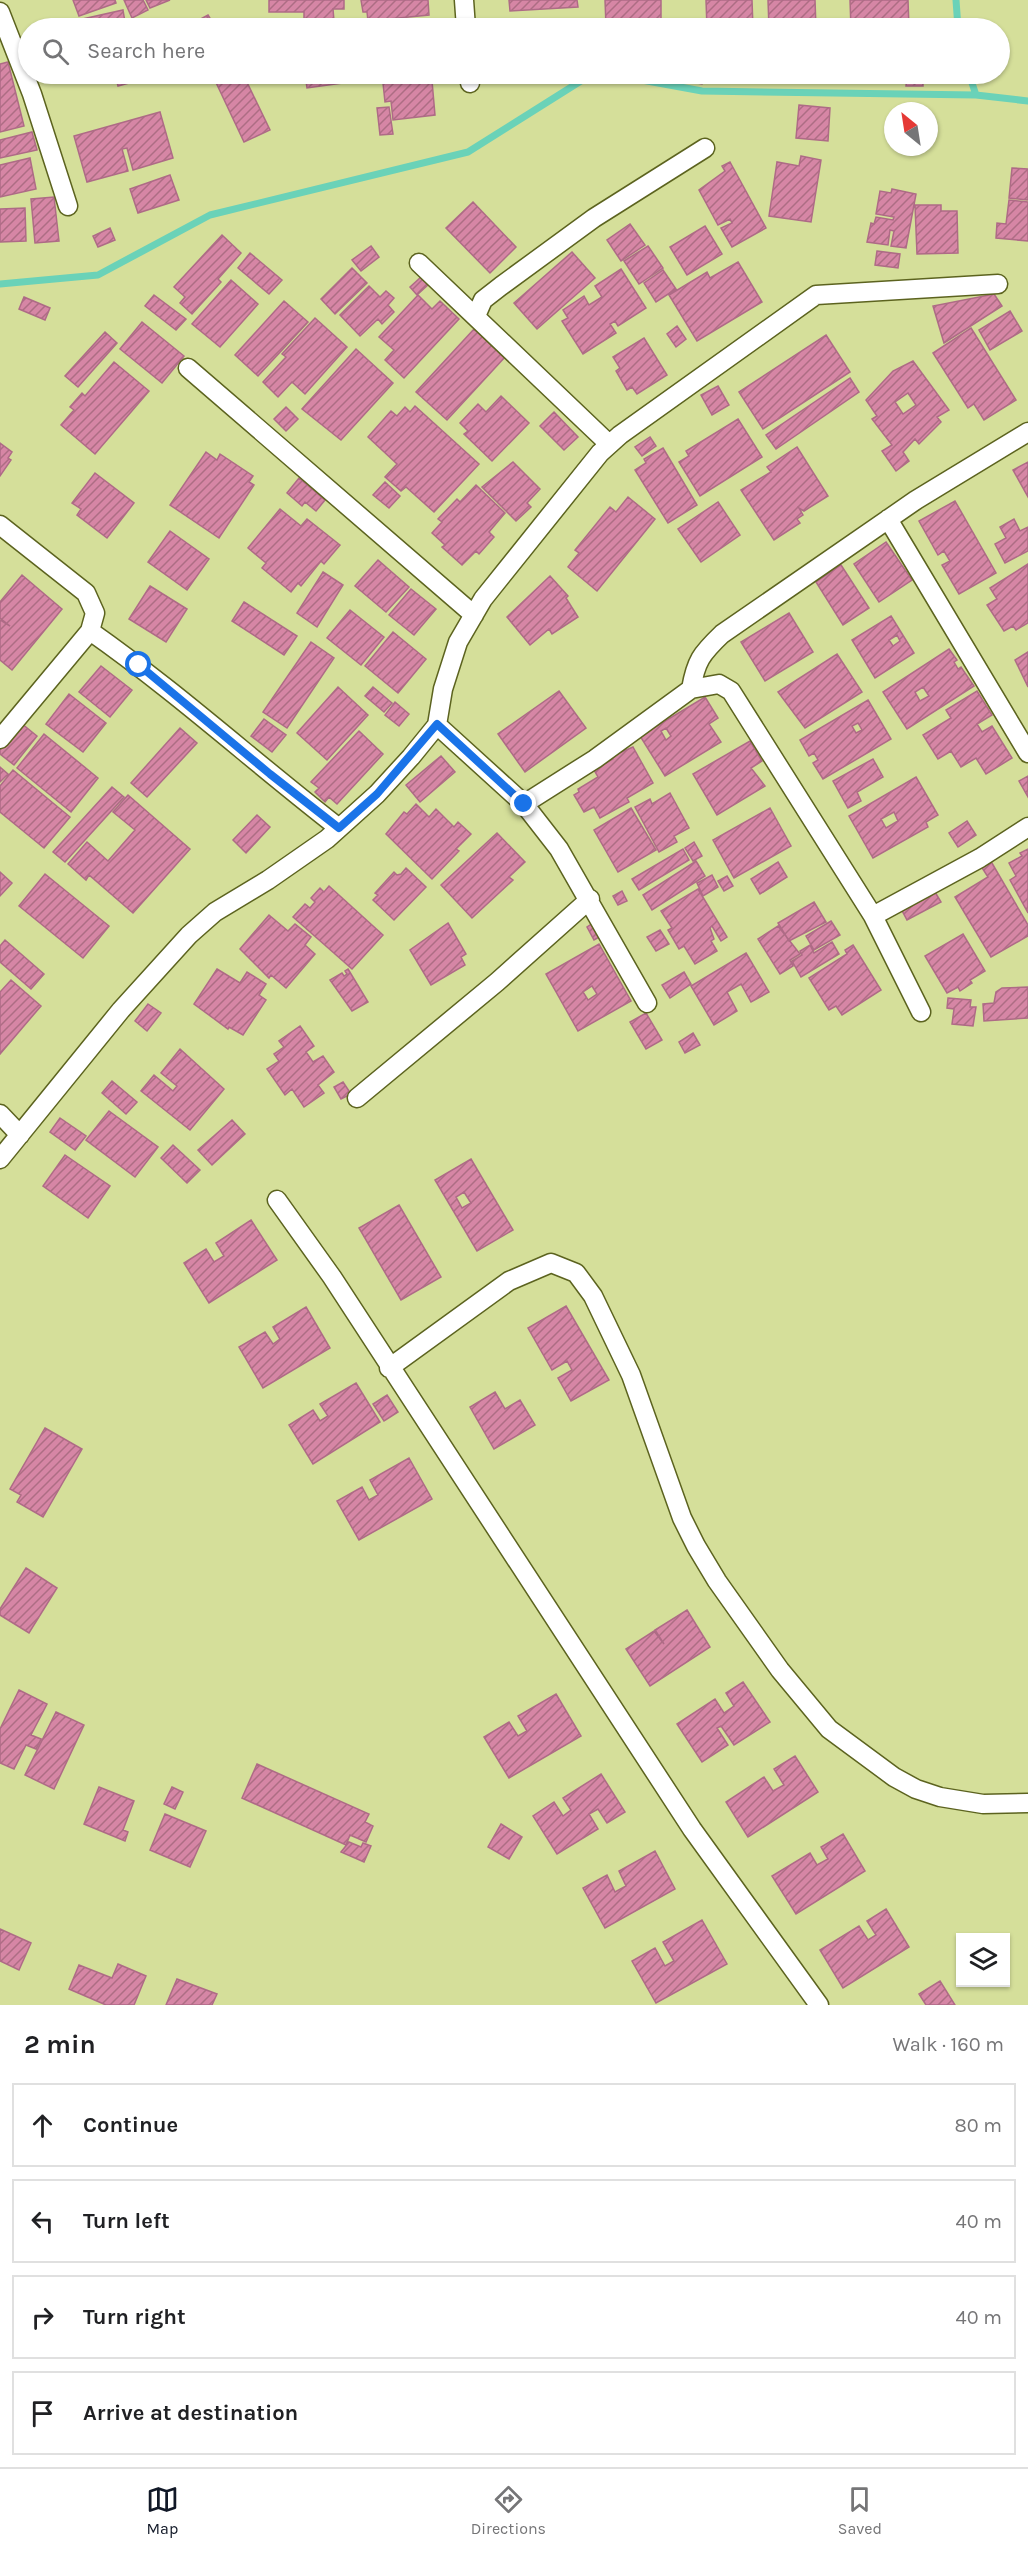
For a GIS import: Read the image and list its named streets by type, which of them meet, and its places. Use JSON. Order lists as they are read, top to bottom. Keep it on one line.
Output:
{"north":"top left","page":{"search":"Search here","heading":["2 min","Walk · 160 m"],"list":[["Continue","80 m"],["Turn left","40 m"],["Turn right","40 m"],"Arrive at destination"],"nav":["Map","Directions","Saved"]}}
